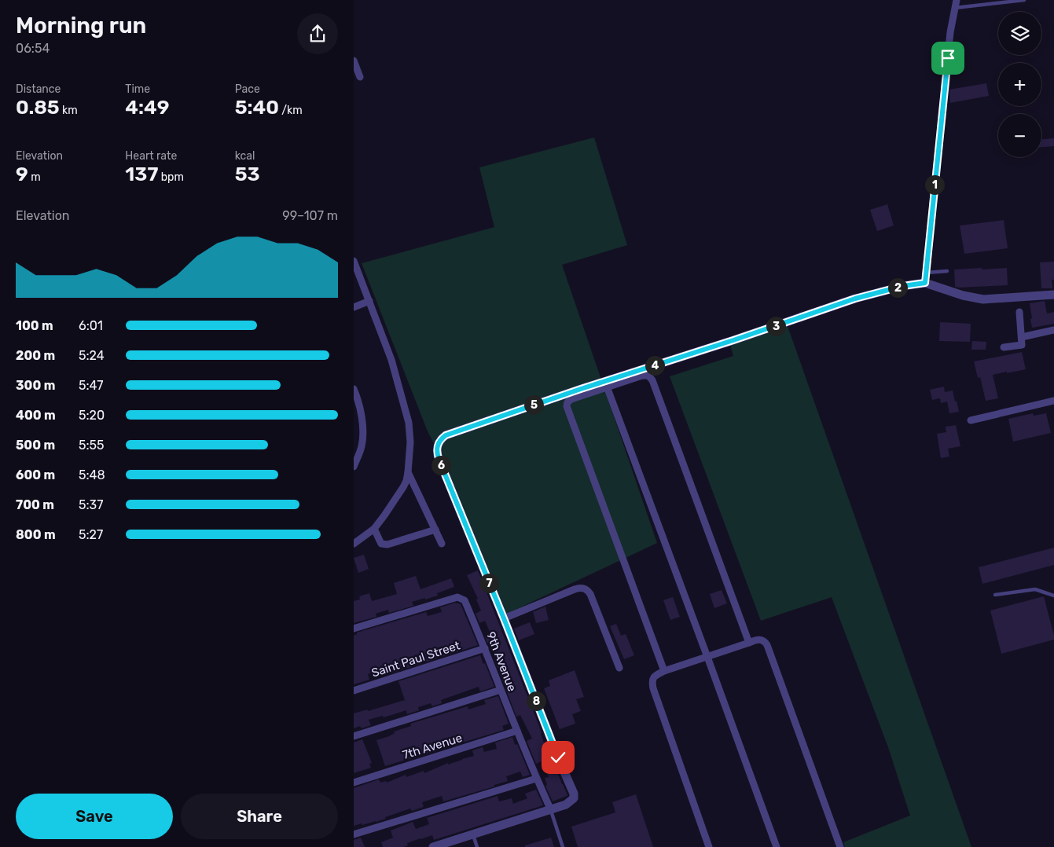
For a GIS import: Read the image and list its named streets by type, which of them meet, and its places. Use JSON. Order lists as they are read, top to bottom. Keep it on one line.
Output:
{"streets":{"street":["Saint Paul Street","9th Avenue","7th Avenue"]},"crossings":[["Saint Paul Street","9th Avenue"],["9th Avenue","7th Avenue"]],"page":{"heading":["Morning run","06:54"],"map_buttons":["+","−"],"stats":[["Distance","0.85 km"],["Time","4:49"],["Pace","5:40 /km"],["Elevation","9 m"],["Heart rate","137 bpm"],["kcal","53"]],"pins":["1","2","3","4","5","6","7","8"],"chart":["Elevation","99–107 m"],"list":[{"name":"100 m","note":"6:01"},{"name":"200 m","note":"5:24"},{"name":"300 m","note":"5:47"},{"name":"400 m","note":"5:20"},{"name":"500 m","note":"5:55"},{"name":"600 m","note":"5:48"},{"name":"700 m","note":"5:37"},{"name":"800 m","note":"5:27"}],"buttons":["Save","Share"]}}
